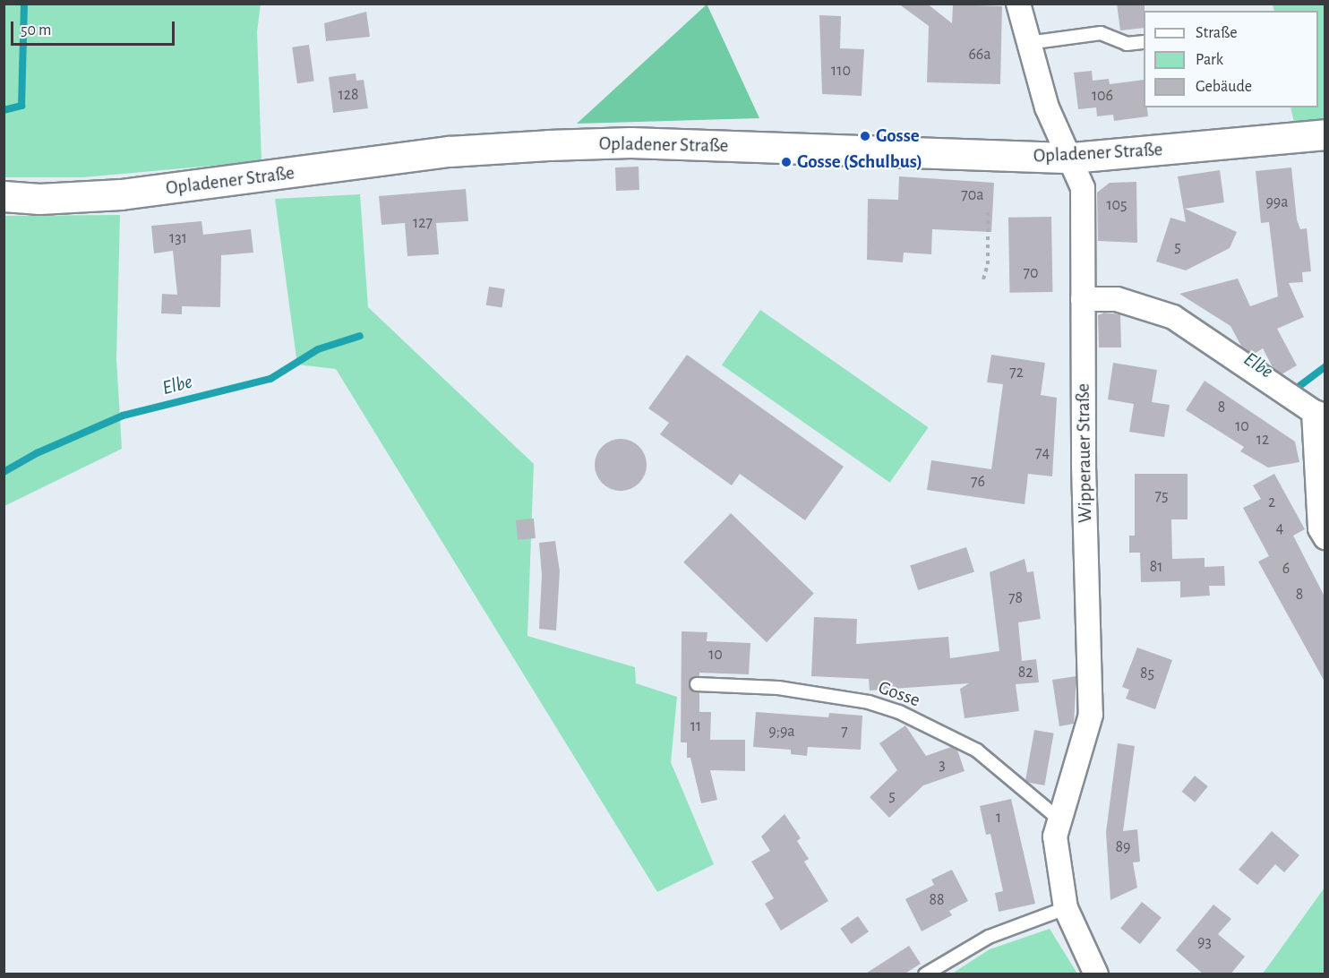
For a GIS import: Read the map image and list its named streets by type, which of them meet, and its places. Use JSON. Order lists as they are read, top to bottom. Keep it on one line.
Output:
{"streets":{"main road":["Opladener Straße"],"street":["Wipperauer Straße"],"lane":["Gosse"]},"crossings":[["Opladener Straße","Wipperauer Straße"],["Wipperauer Straße","Gosse"]],"water":["Elbe"],"places":["Gosse","Gosse (Schulbus)"],"house_numbers":["66a","110","128","106","70a","99a","105","127","131","5","70","72","8","10","12","74","76","75","2","4","81","6","8","78","10","82","85","11","9;9a","7","3","5","1","89","88","93"],"legend":["Straße","Park","Gebäude"],"scale_bar":"50 m"}
